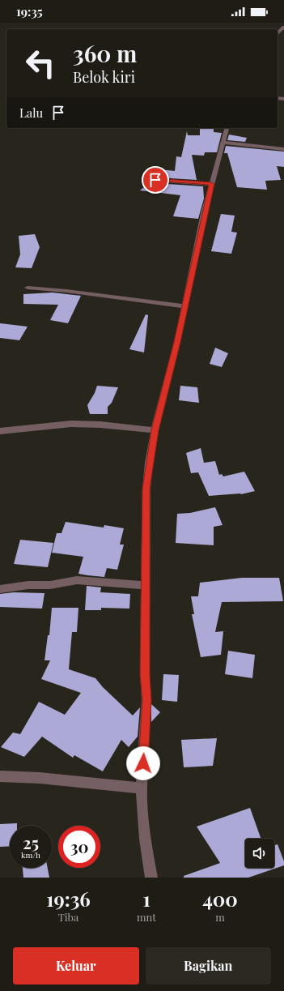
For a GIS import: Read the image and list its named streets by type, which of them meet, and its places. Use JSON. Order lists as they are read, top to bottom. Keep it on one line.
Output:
{"page":{"status":"19:35","turn":["360 m","Belok kiri"],"then":"Lalu","speed":"25 km/h","limit":"30","eta":["19:36","Tiba","1","mnt","400","m"],"buttons":["Keluar","Bagikan"]}}
